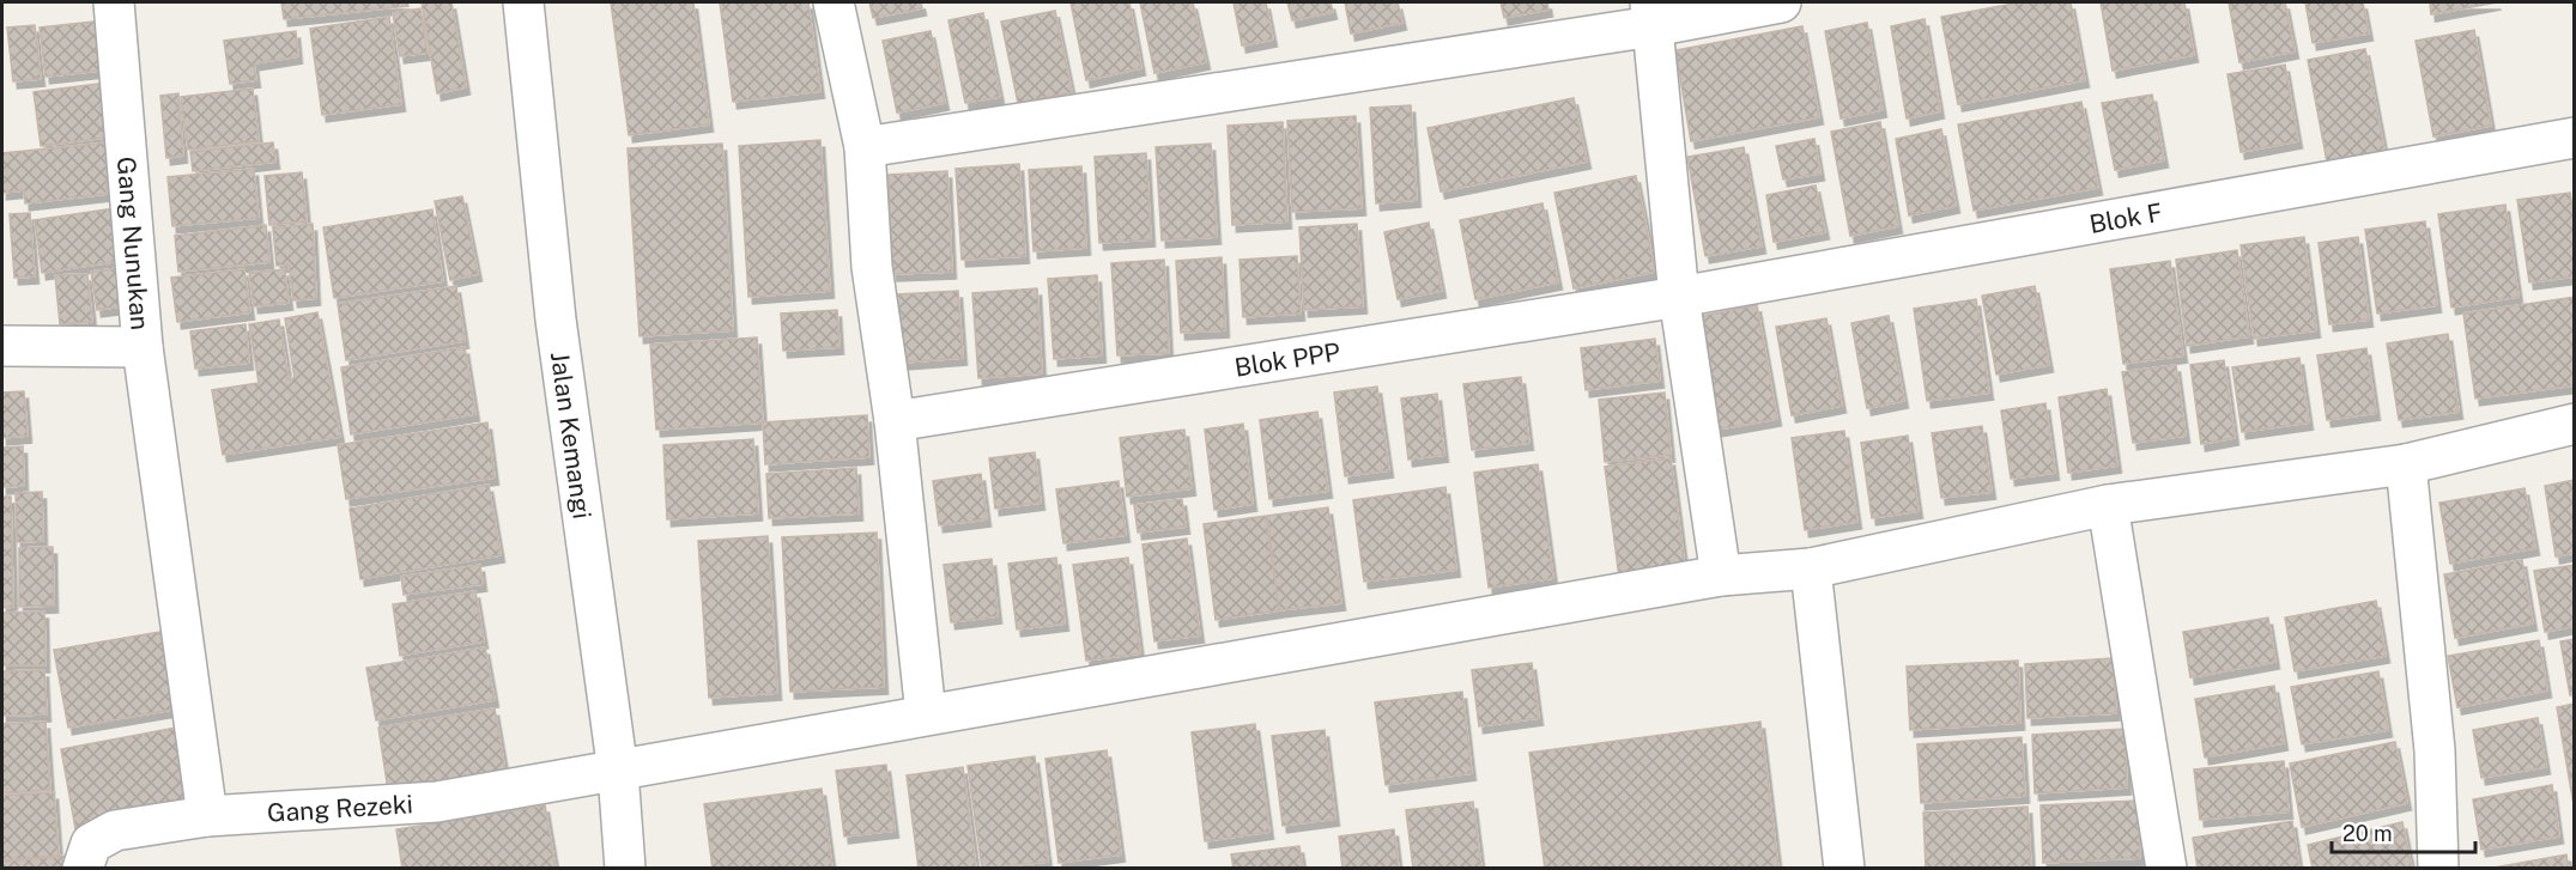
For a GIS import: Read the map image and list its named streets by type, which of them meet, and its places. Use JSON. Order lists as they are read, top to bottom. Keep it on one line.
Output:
{"streets":{"street":["Blok F","Gang Nunukan","Blok PPP","Jalan Kemangi","Gang Rezeki"]},"crossings":[["Blok F","Blok PPP"],["Jalan Kemangi","Gang Rezeki"]],"scale_bar":"20 m"}
